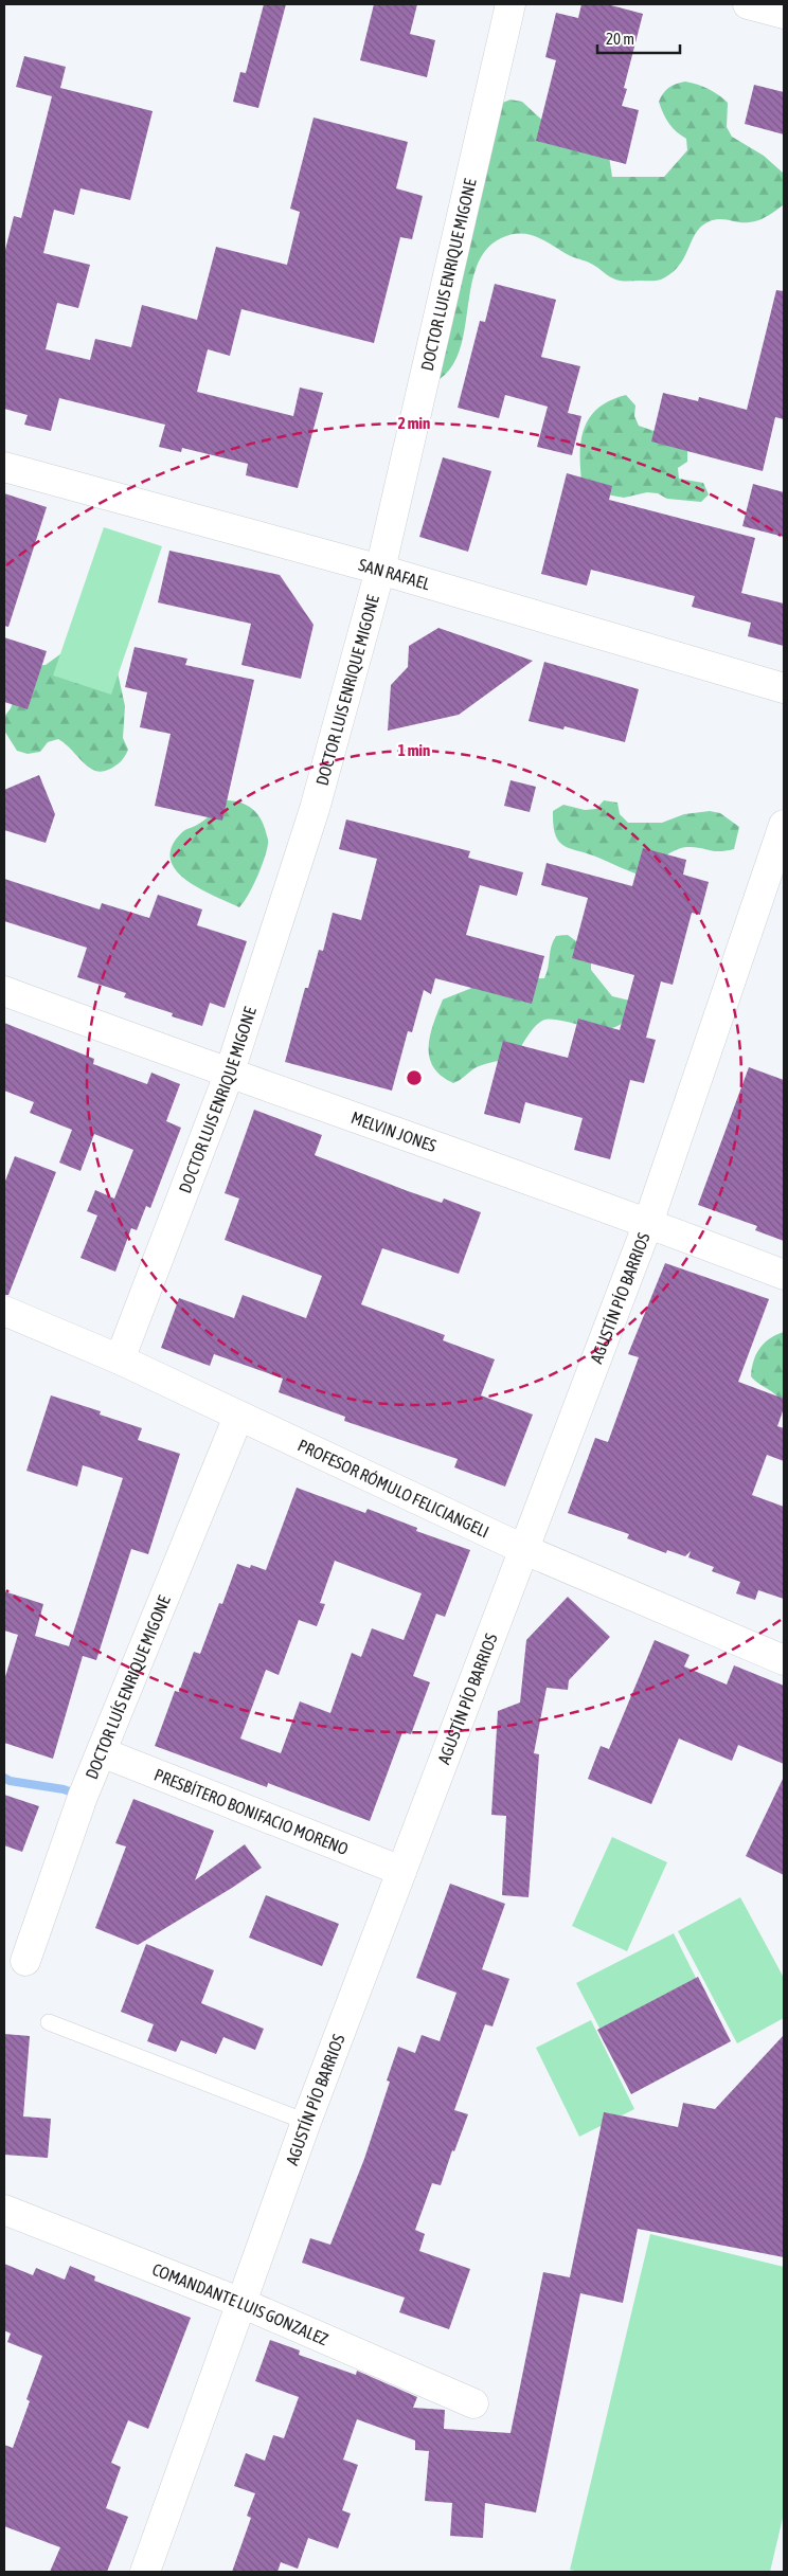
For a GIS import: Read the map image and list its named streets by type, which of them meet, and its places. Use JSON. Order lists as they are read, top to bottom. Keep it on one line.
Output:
{"streets":{"street":["DOCTOR LUIS ENRIQUE MIGONE","SAN RAFAEL","MELVIN JONES","AGUSTÍN PÍO BARRIOS","PROFESOR RÓMULO FELICIANGELI","DOCTOR LUÍS ENRIQUE MIGONE","PRESBÍTERO BONIFACIO MORENO","COMANDANTE LUIS GONZALEZ"]},"crossings":[["DOCTOR LUIS ENRIQUE MIGONE","SAN RAFAEL"],["DOCTOR LUIS ENRIQUE MIGONE","MELVIN JONES"],["DOCTOR LUIS ENRIQUE MIGONE","PROFESOR RÓMULO FELICIANGELI"],["MELVIN JONES","AGUSTÍN PÍO BARRIOS"],["AGUSTÍN PÍO BARRIOS","PROFESOR RÓMULO FELICIANGELI"],["AGUSTÍN PÍO BARRIOS","PRESBÍTERO BONIFACIO MORENO"],["AGUSTÍN PÍO BARRIOS","COMANDANTE LUIS GONZALEZ"],["PROFESOR RÓMULO FELICIANGELI","DOCTOR LUÍS ENRIQUE MIGONE"],["DOCTOR LUÍS ENRIQUE MIGONE","PRESBÍTERO BONIFACIO MORENO"]],"scale_bar":"20 m","rings":["2 min","1 min"]}
